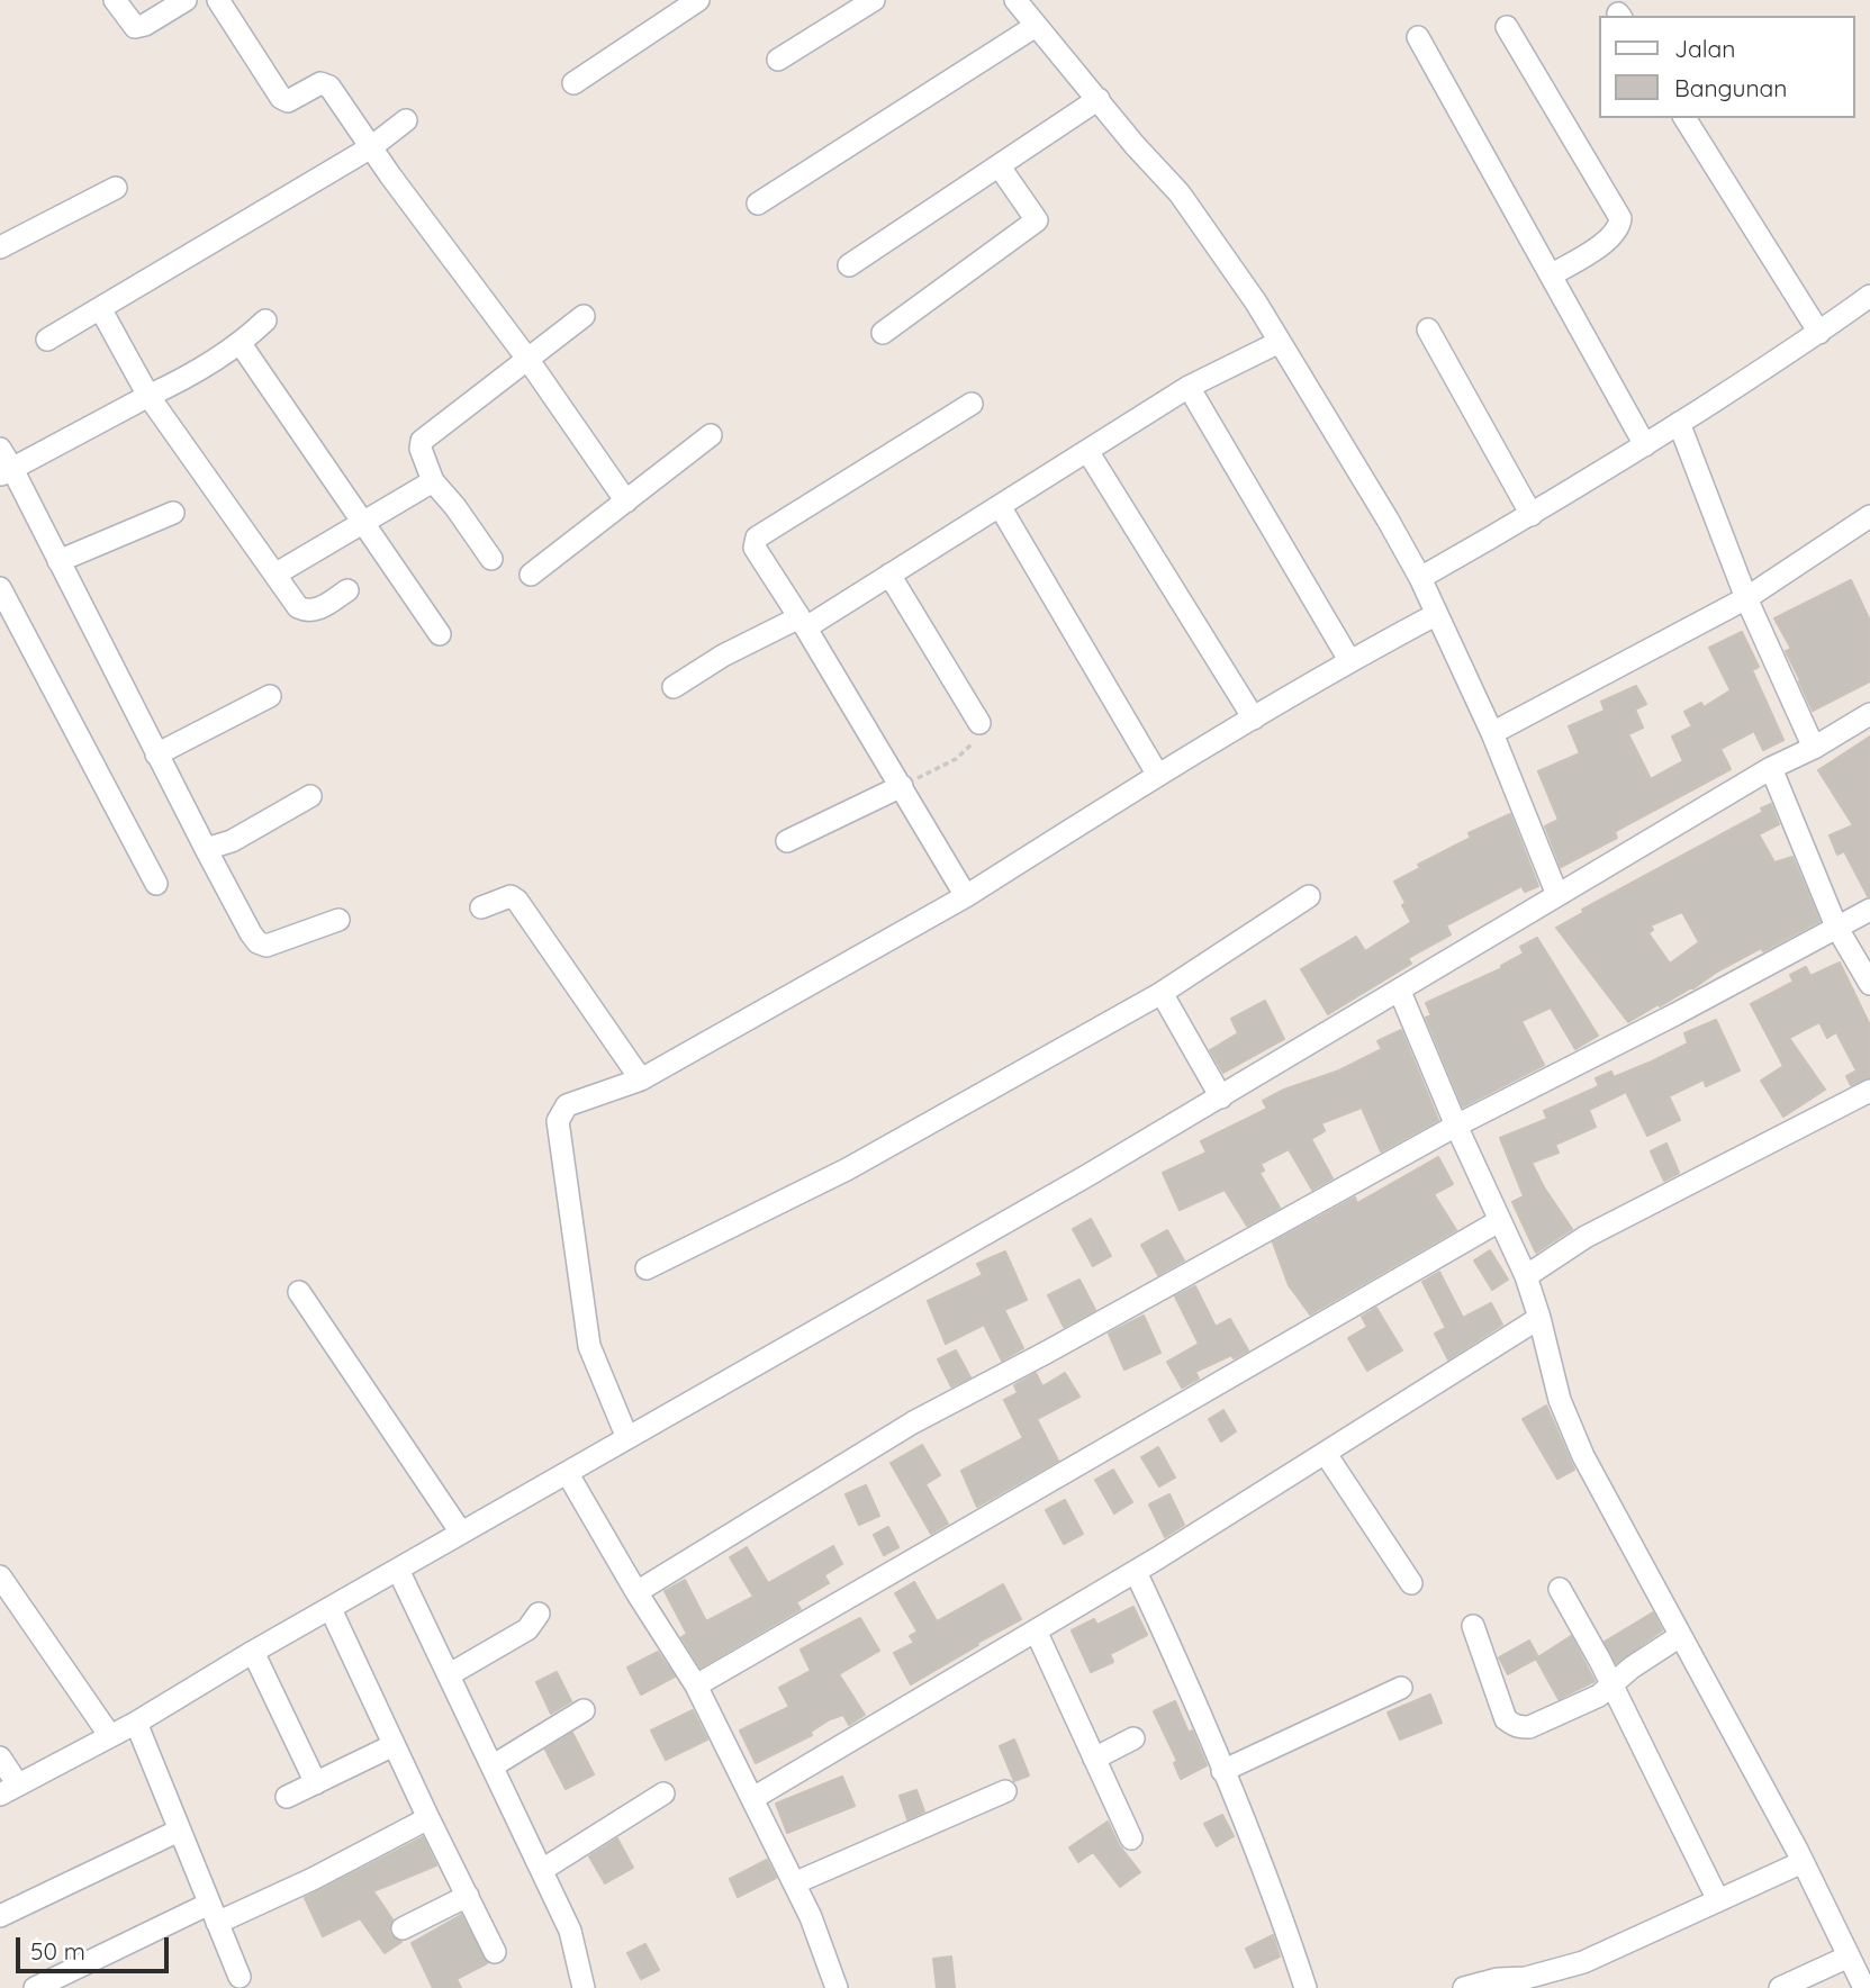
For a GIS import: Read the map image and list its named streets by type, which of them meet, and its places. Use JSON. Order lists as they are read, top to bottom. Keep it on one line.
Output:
{"legend":["Jalan","Bangunan"],"scale_bar":"50 m"}
